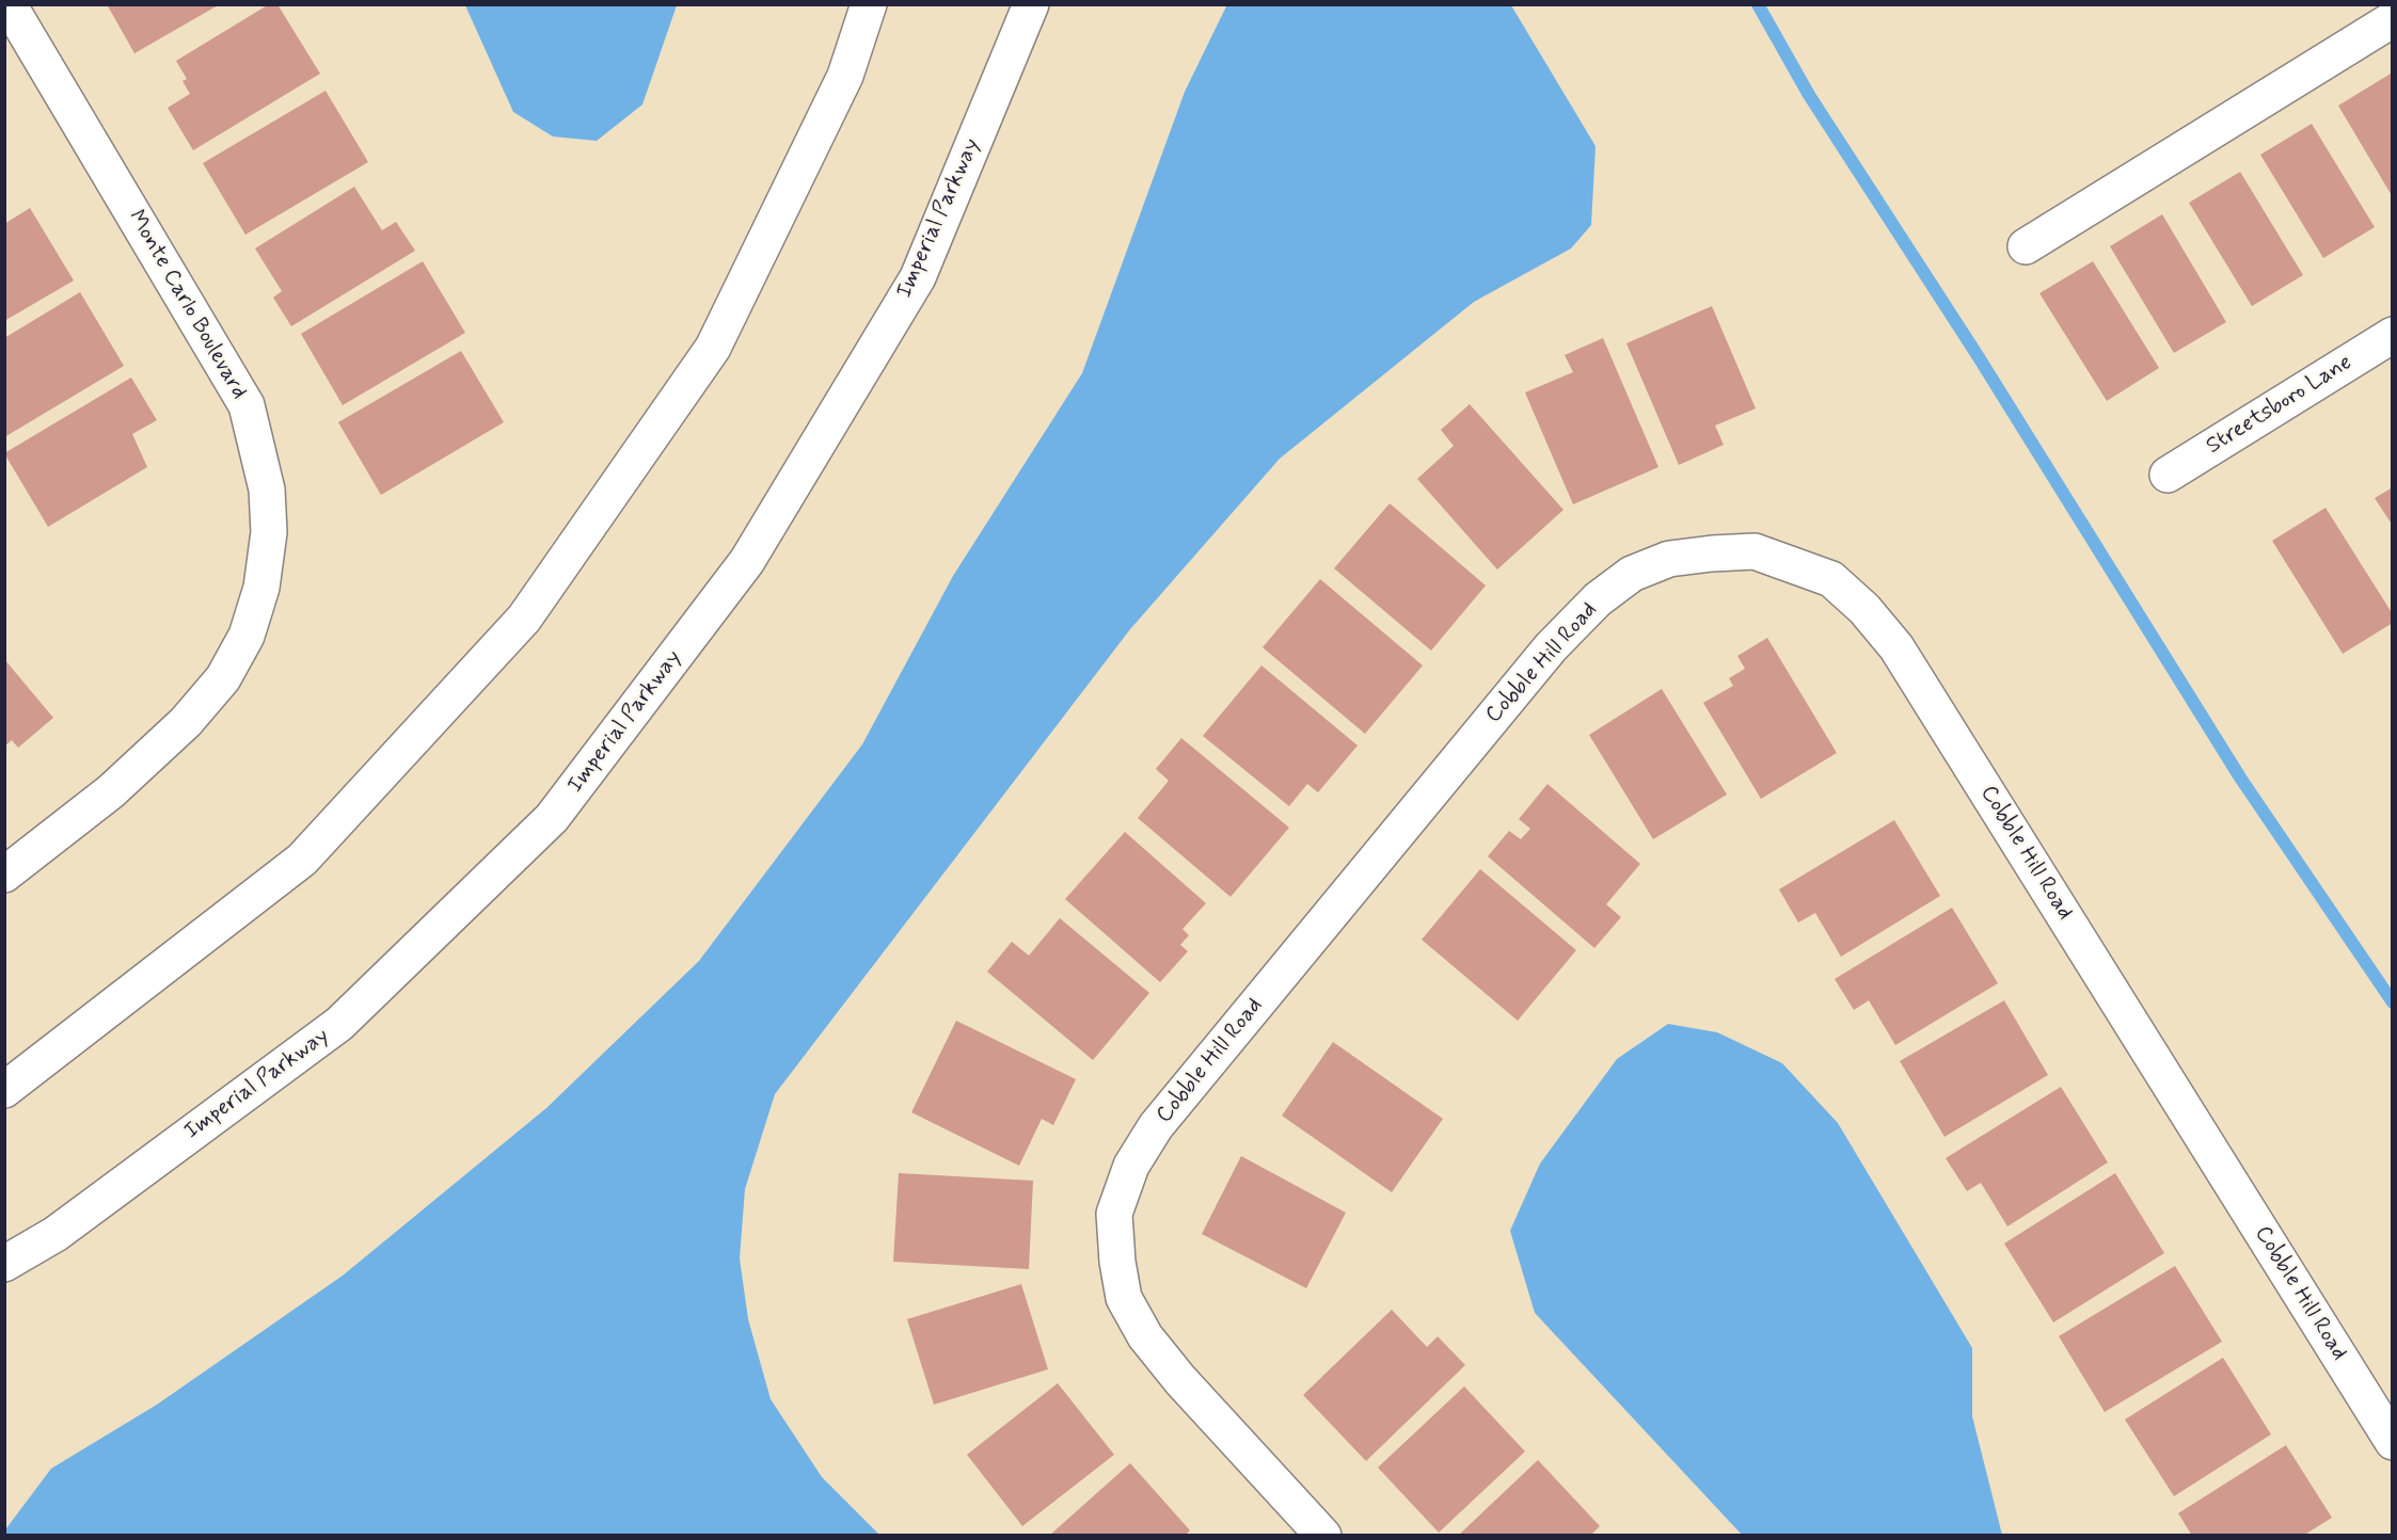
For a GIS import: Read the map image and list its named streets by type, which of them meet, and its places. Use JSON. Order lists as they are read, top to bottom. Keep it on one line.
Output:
{"streets":{"street":["Imperial Parkway","Monte Carlo Boulevard","Streetsboro Lane","Cobble Hill Road"]}}
